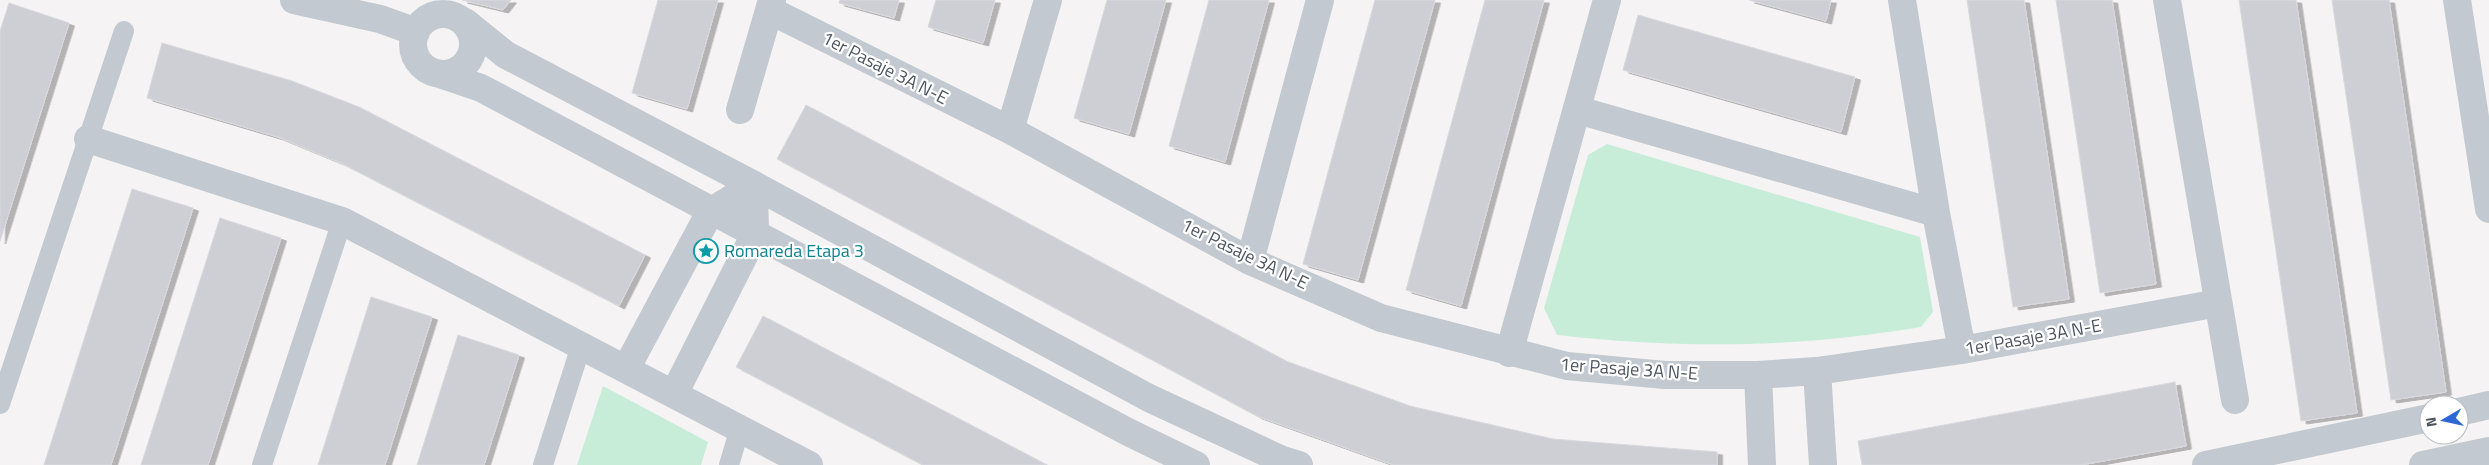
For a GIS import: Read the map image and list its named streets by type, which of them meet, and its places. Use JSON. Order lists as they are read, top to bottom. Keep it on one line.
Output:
{"streets":{"street":["1er Pasaje 3A N-E"]},"places":{"place":["Romareda Etapa 3"]},"north":"left"}
